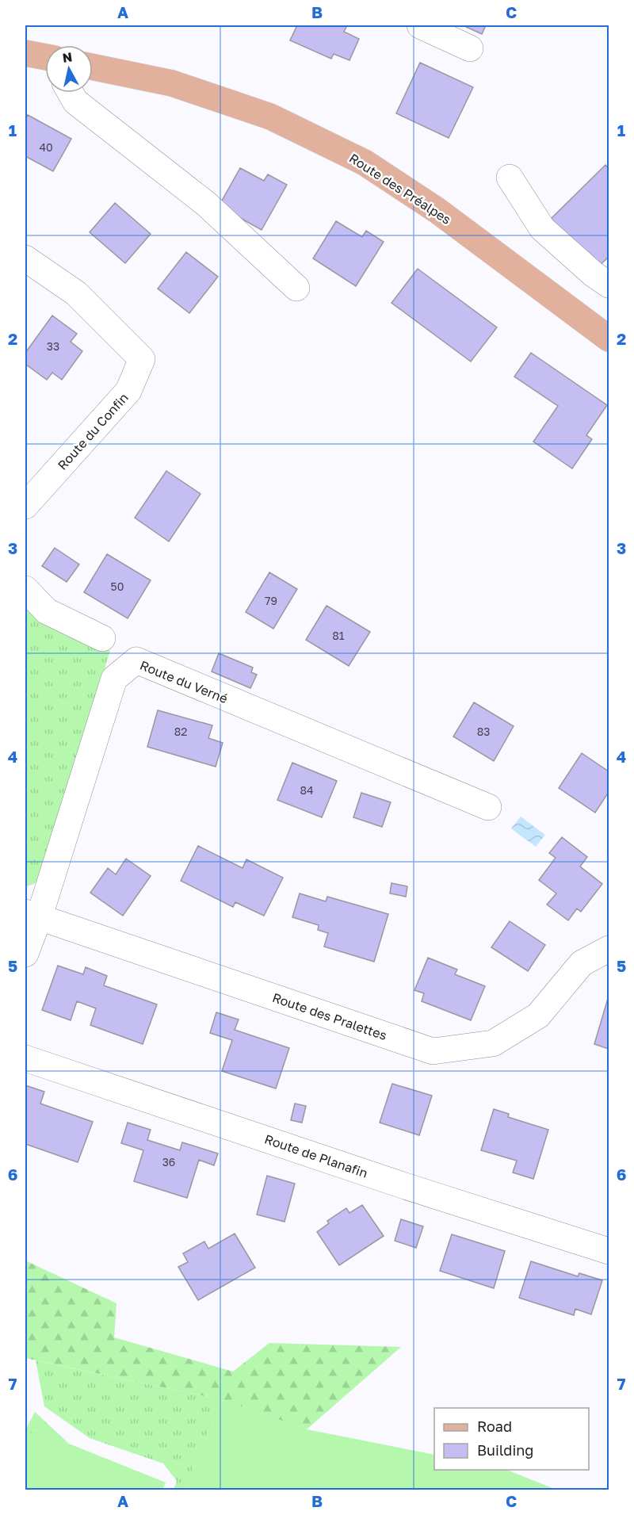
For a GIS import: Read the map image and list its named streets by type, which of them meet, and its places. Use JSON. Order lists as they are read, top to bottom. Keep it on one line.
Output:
{"streets":{"main road":["Route des Préalpes"],"street":["Route du Confin","Route du Verné","Route des Pralettes","Route de Planafin"]},"crossings":[["Route du Verné","Route des Pralettes"]],"house_numbers":["40","33","50","79","81","82","83","84","36"],"legend":["Road","Building"],"north":"top","grid":{"columns":["A","B","C"],"rows":["1","2","3","4","5","6","7"]}}
